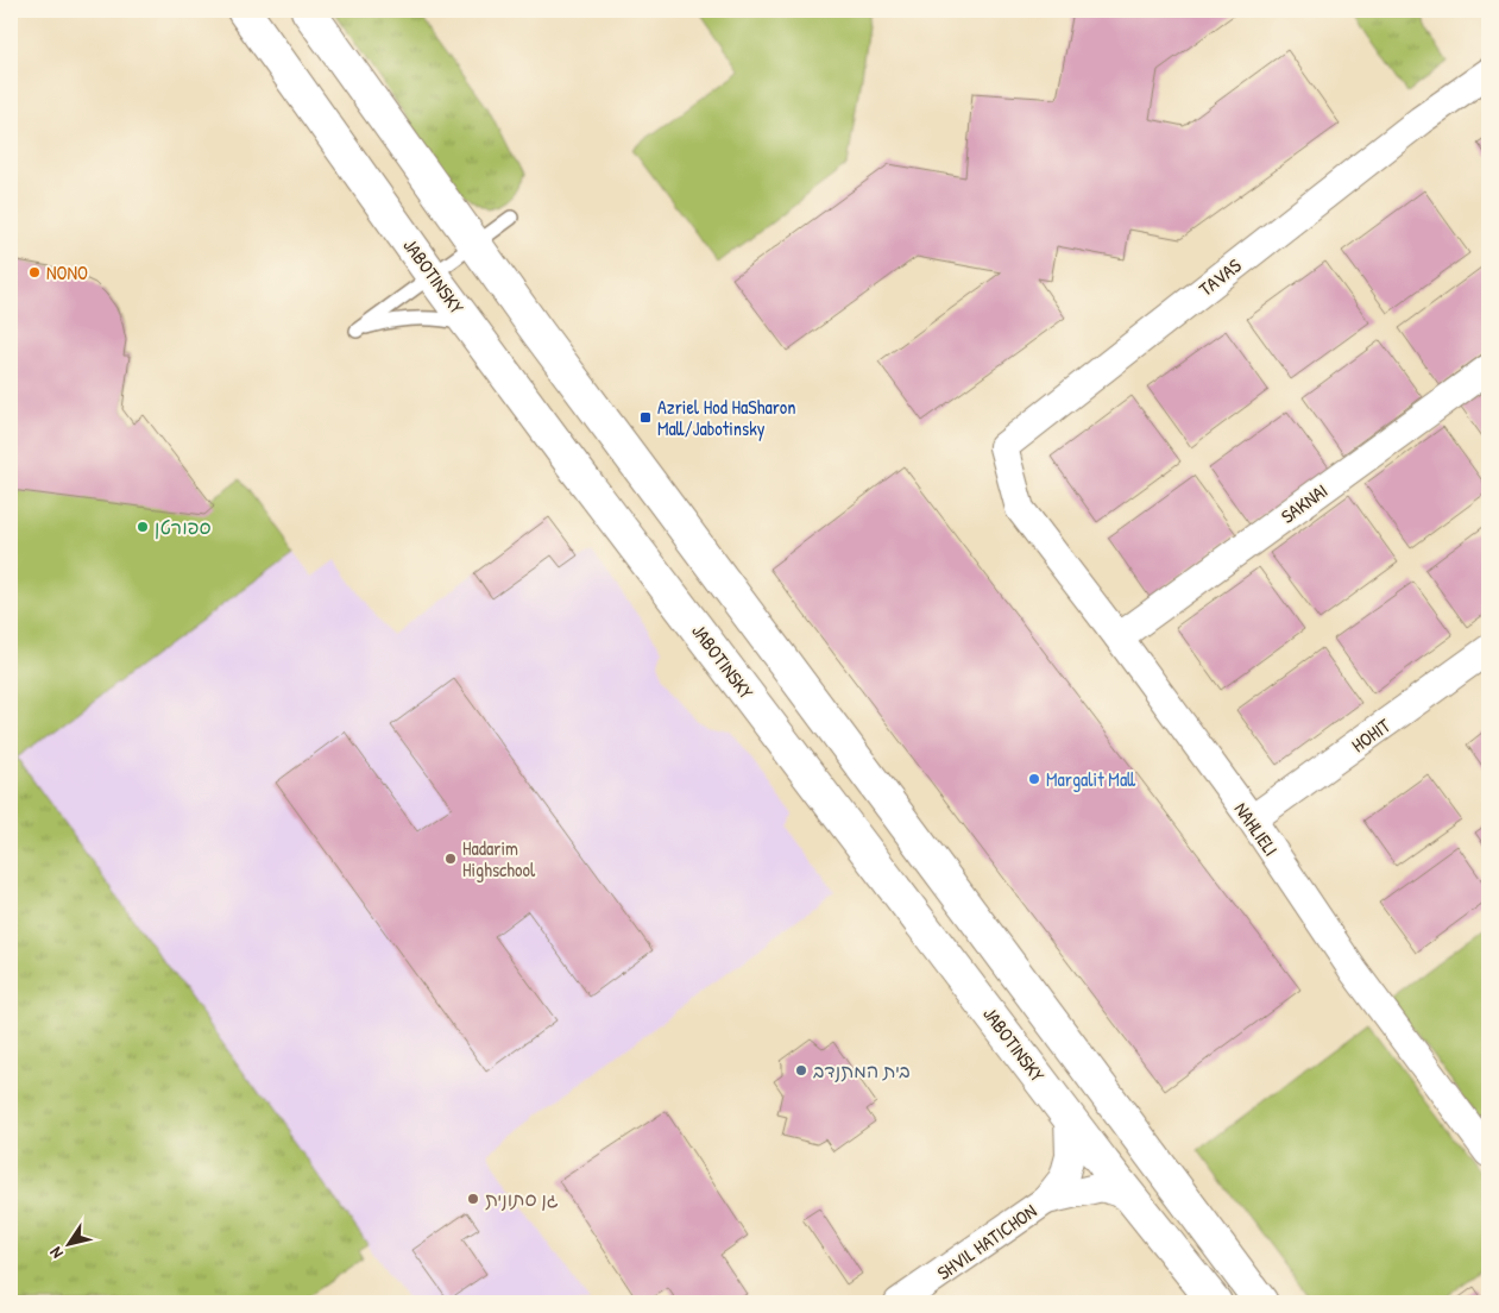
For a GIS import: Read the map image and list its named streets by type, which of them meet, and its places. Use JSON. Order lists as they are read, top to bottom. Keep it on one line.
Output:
{"streets":{"street":["JABOTINSKY","TAVAS","SAKNAI","HOHIT","NAHLIELI","SHVIL HATICHON"]},"crossings":[["JABOTINSKY","SHVIL HATICHON"],["TAVAS","NAHLIELI"],["SAKNAI","NAHLIELI"],["HOHIT","NAHLIELI"]],"places":{"other":["NONO","ספורטן","Margalit Mall","Hadarim Highschool","בית המתנדב","גן סתונית"],"transit":["Azriel Hod HaSharon Mall/Jabotinsky"]},"north":"bottom left"}
